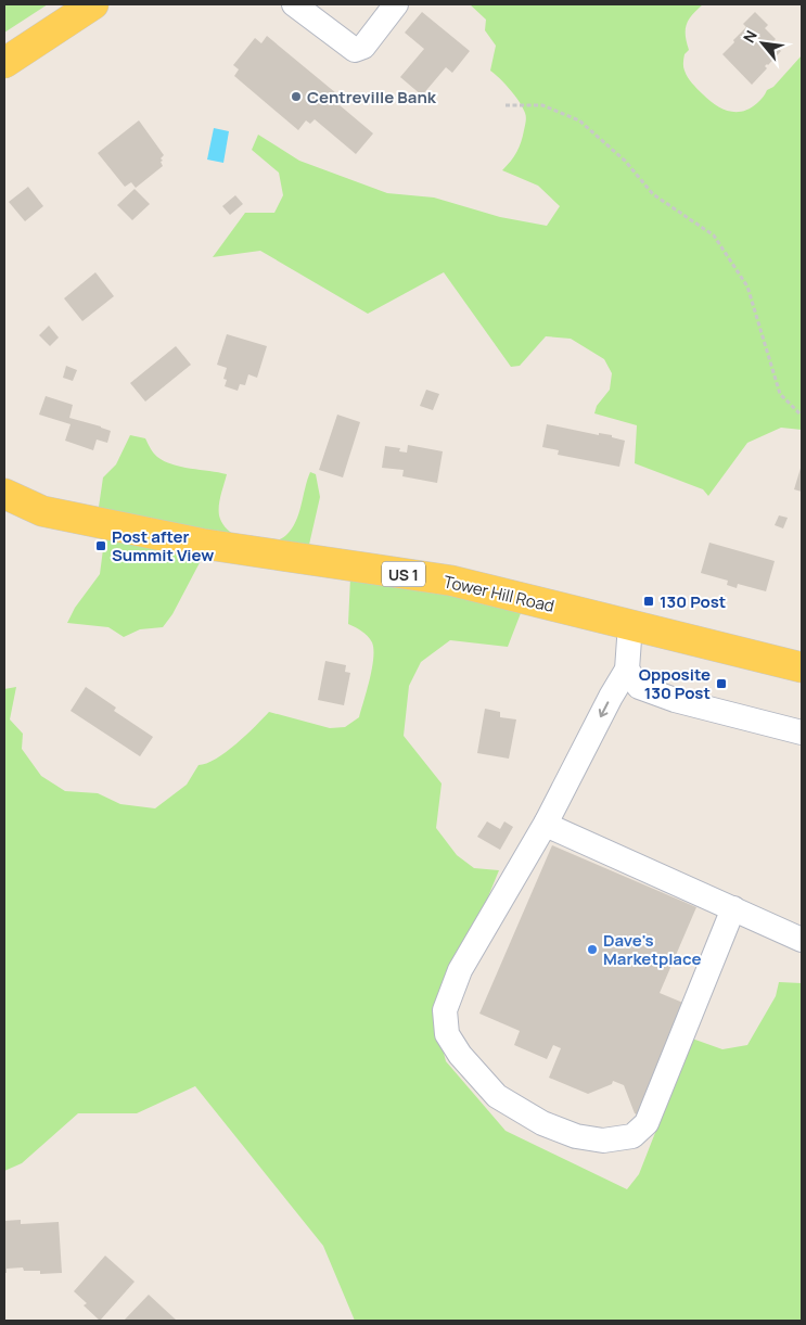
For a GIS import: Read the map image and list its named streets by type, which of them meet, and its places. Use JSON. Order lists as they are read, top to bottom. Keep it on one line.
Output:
{"streets":{"main road":["US 1","Tower Hill Road"]},"places":{"other":["Centreville Bank","Dave's Marketplace"],"transit":["Post after Summit View","130 Post","Opposite 130 Post"]},"north":"top left"}
